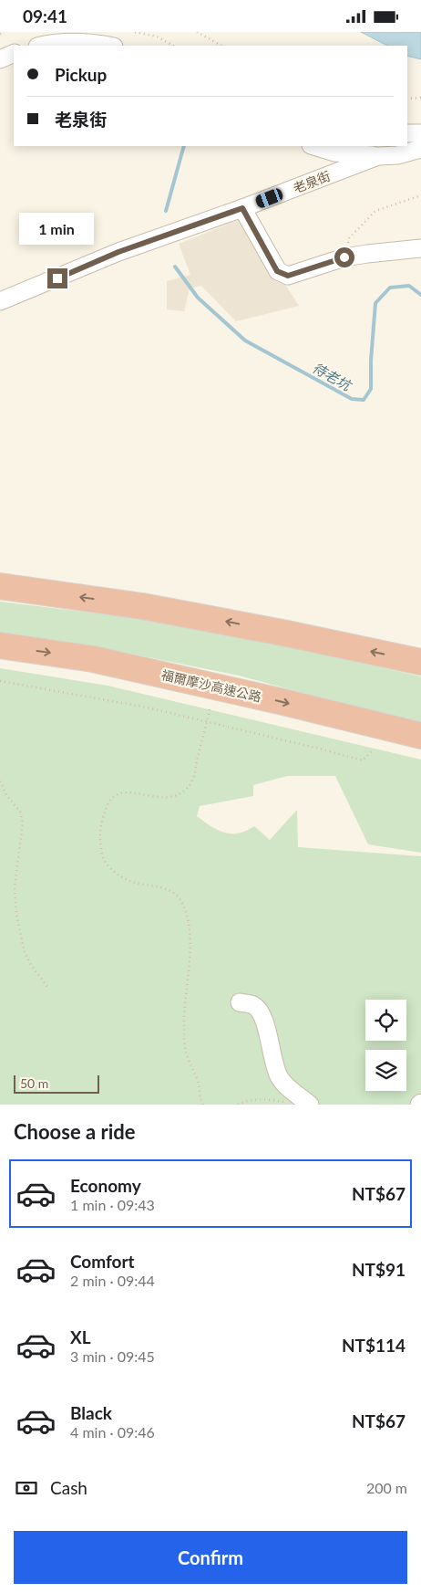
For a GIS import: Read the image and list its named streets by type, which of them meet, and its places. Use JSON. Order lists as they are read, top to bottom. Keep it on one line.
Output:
{"streets":{"highway":["福爾摩沙高速公路"],"street":["老泉街"]},"water":["待老坑"],"scale_bar":"50 m","page":{"status":"09:41","banner":["Pickup","老泉街"],"bubble":"1 min","scale":"50 m","heading":"Choose a ride","list":[{"name":"Economy","note":"1 min · 09:43","value":"NT$67"},{"name":"Comfort","note":"2 min · 09:44","value":"NT$91"},{"name":"XL","note":"3 min · 09:45","value":"NT$114"},{"name":"Black","note":"4 min · 09:46","value":"NT$67"}],"pay":["Cash","200 m"],"buttons":"Confirm"}}
